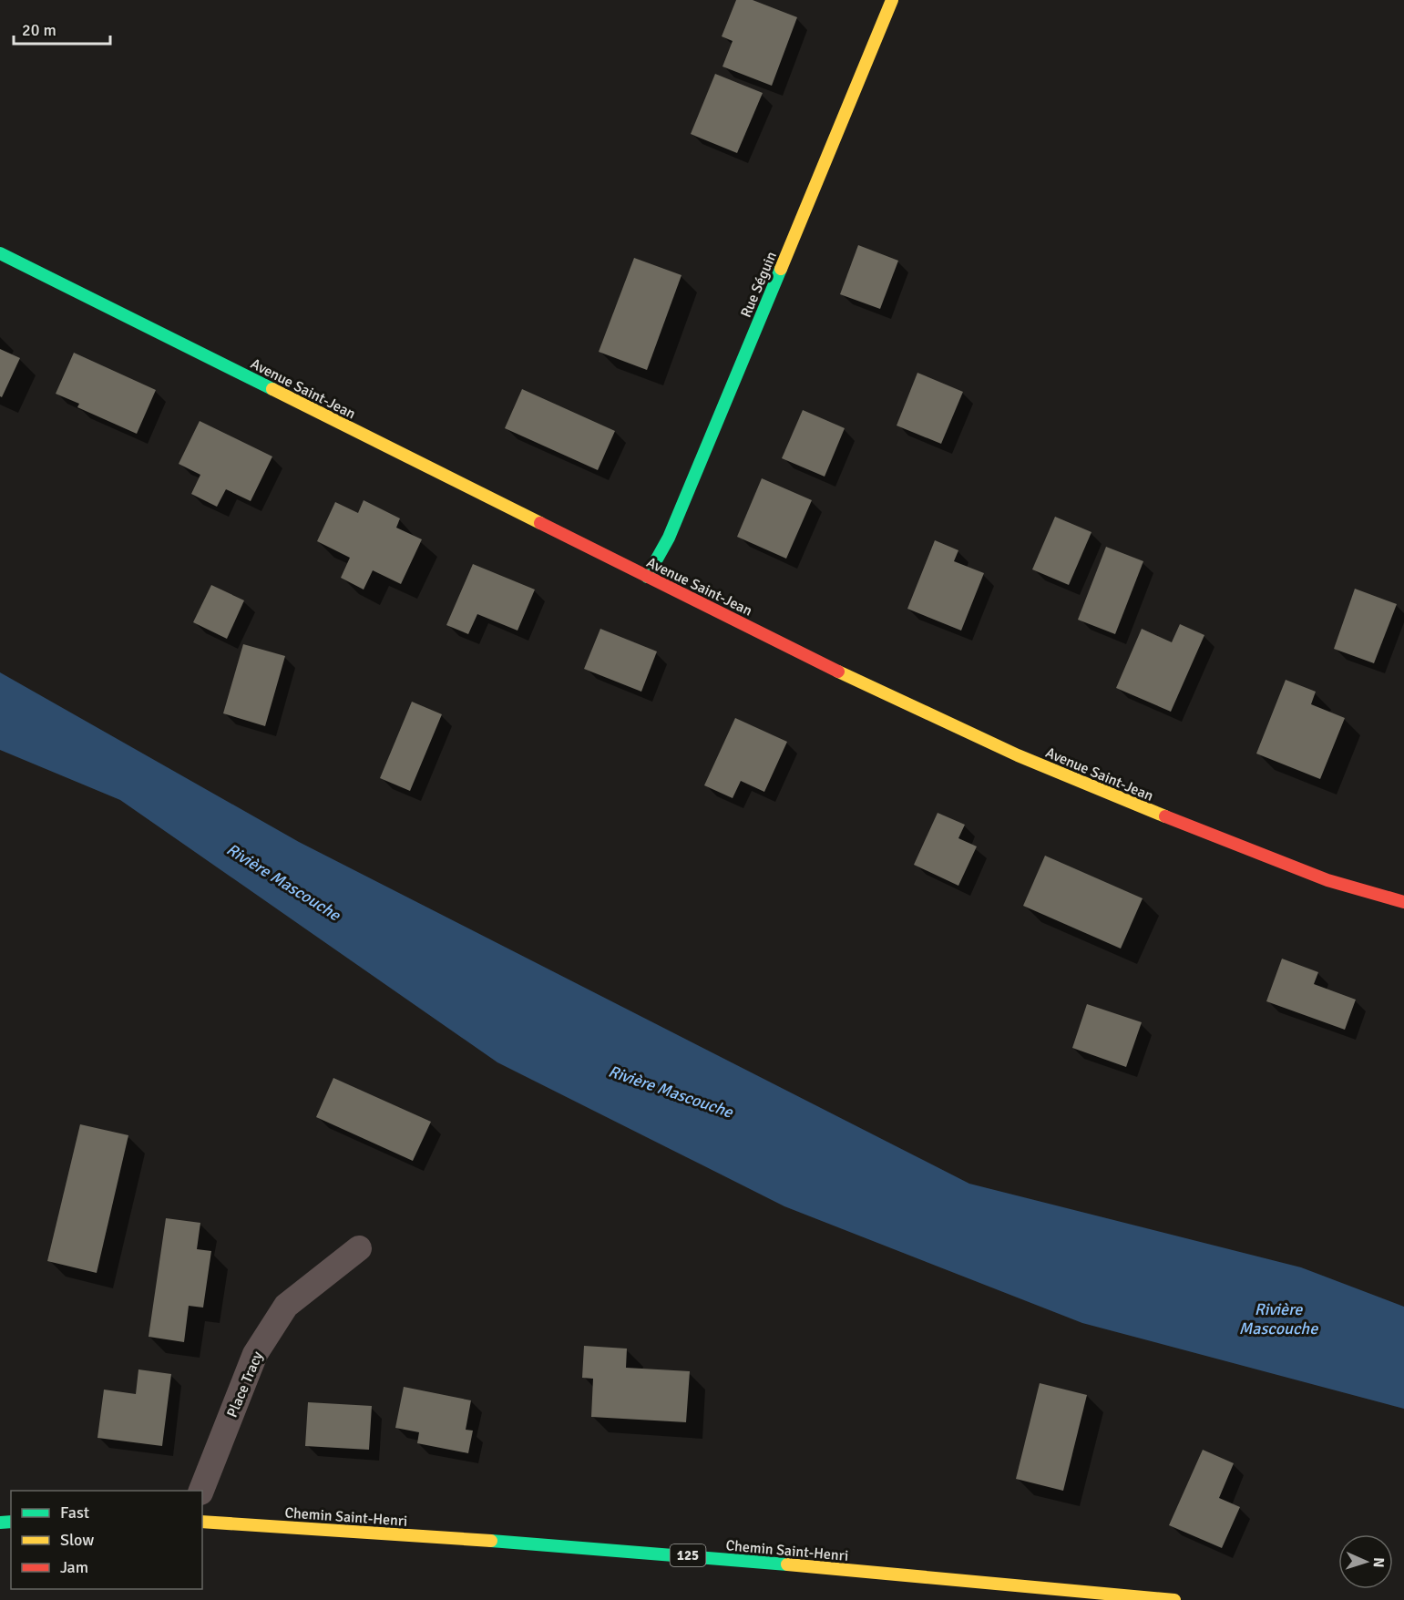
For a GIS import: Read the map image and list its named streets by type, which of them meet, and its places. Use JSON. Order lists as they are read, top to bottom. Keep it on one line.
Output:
{"streets":{"street":["Rue Séguin","Avenue Saint-Jean","Place Tracy","Chemin Saint-Henri","125"]},"crossings":[["Rue Séguin","Avenue Saint-Jean"]],"water":["Rivière Mascouche"],"legend":["Fast","Slow","Jam"],"scale_bar":"20 m","north":"right"}
